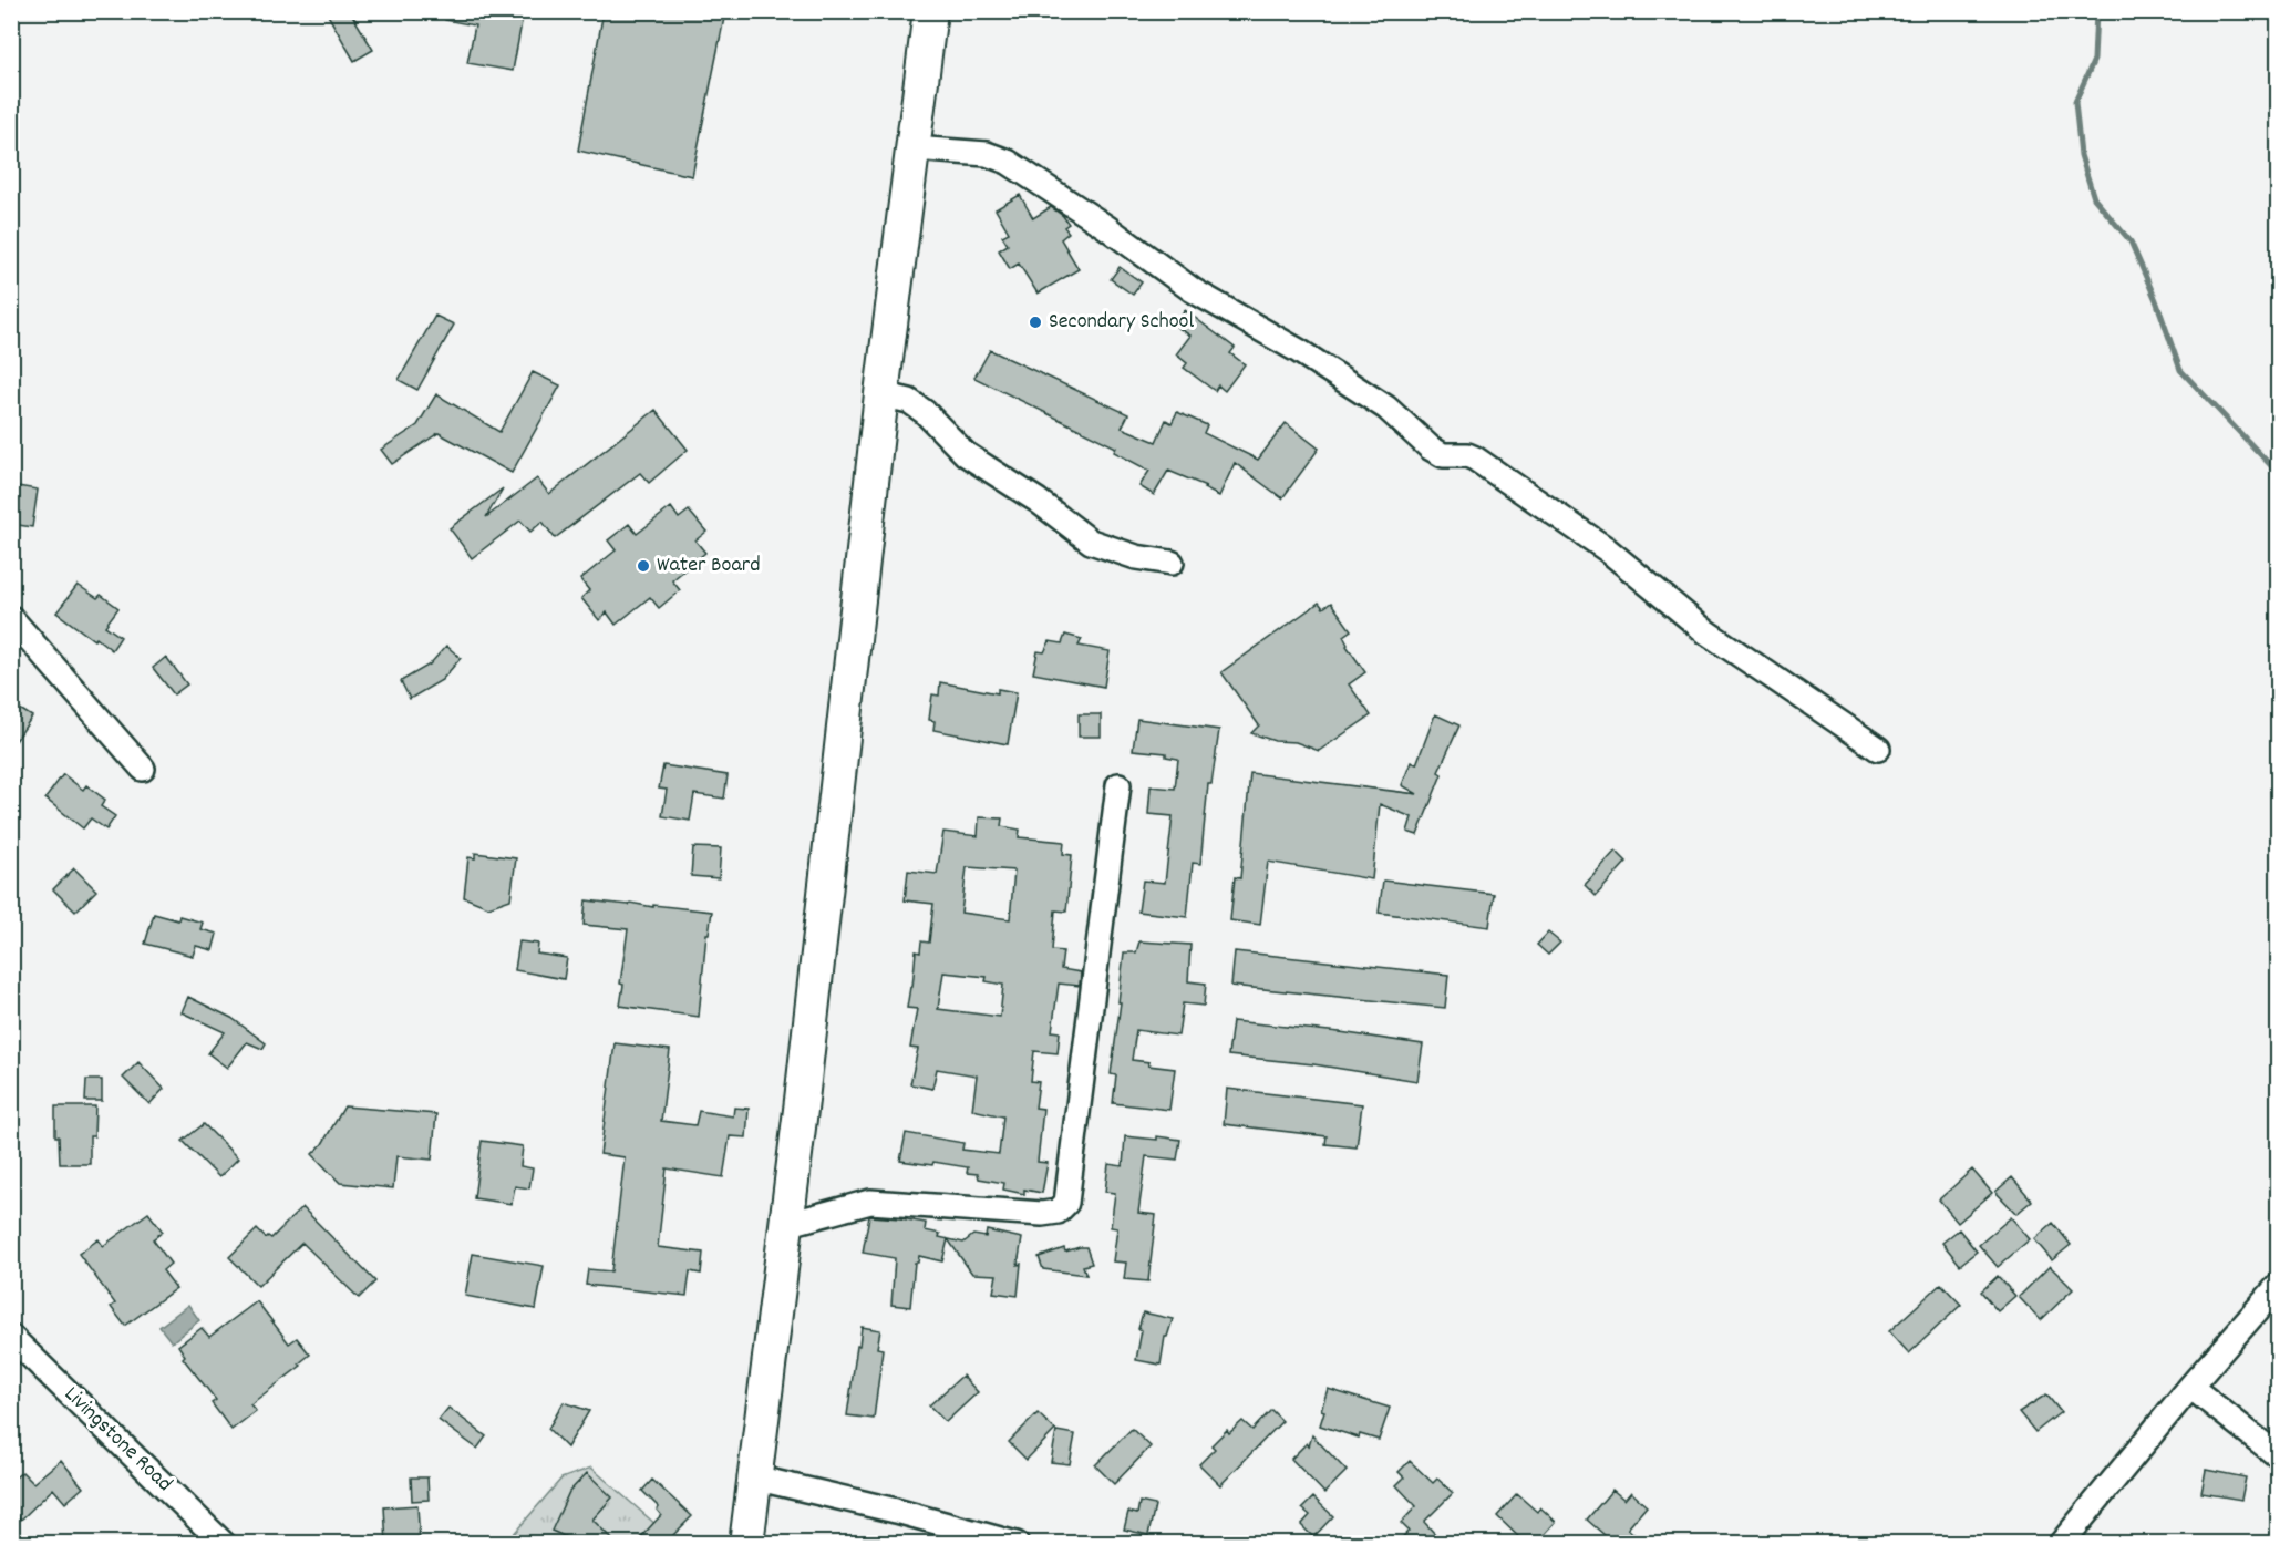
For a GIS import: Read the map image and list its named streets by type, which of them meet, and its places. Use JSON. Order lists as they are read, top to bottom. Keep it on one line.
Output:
{"streets":{"street":["Livingstone Road"]},"places":["Secondary School","Water Board"]}
